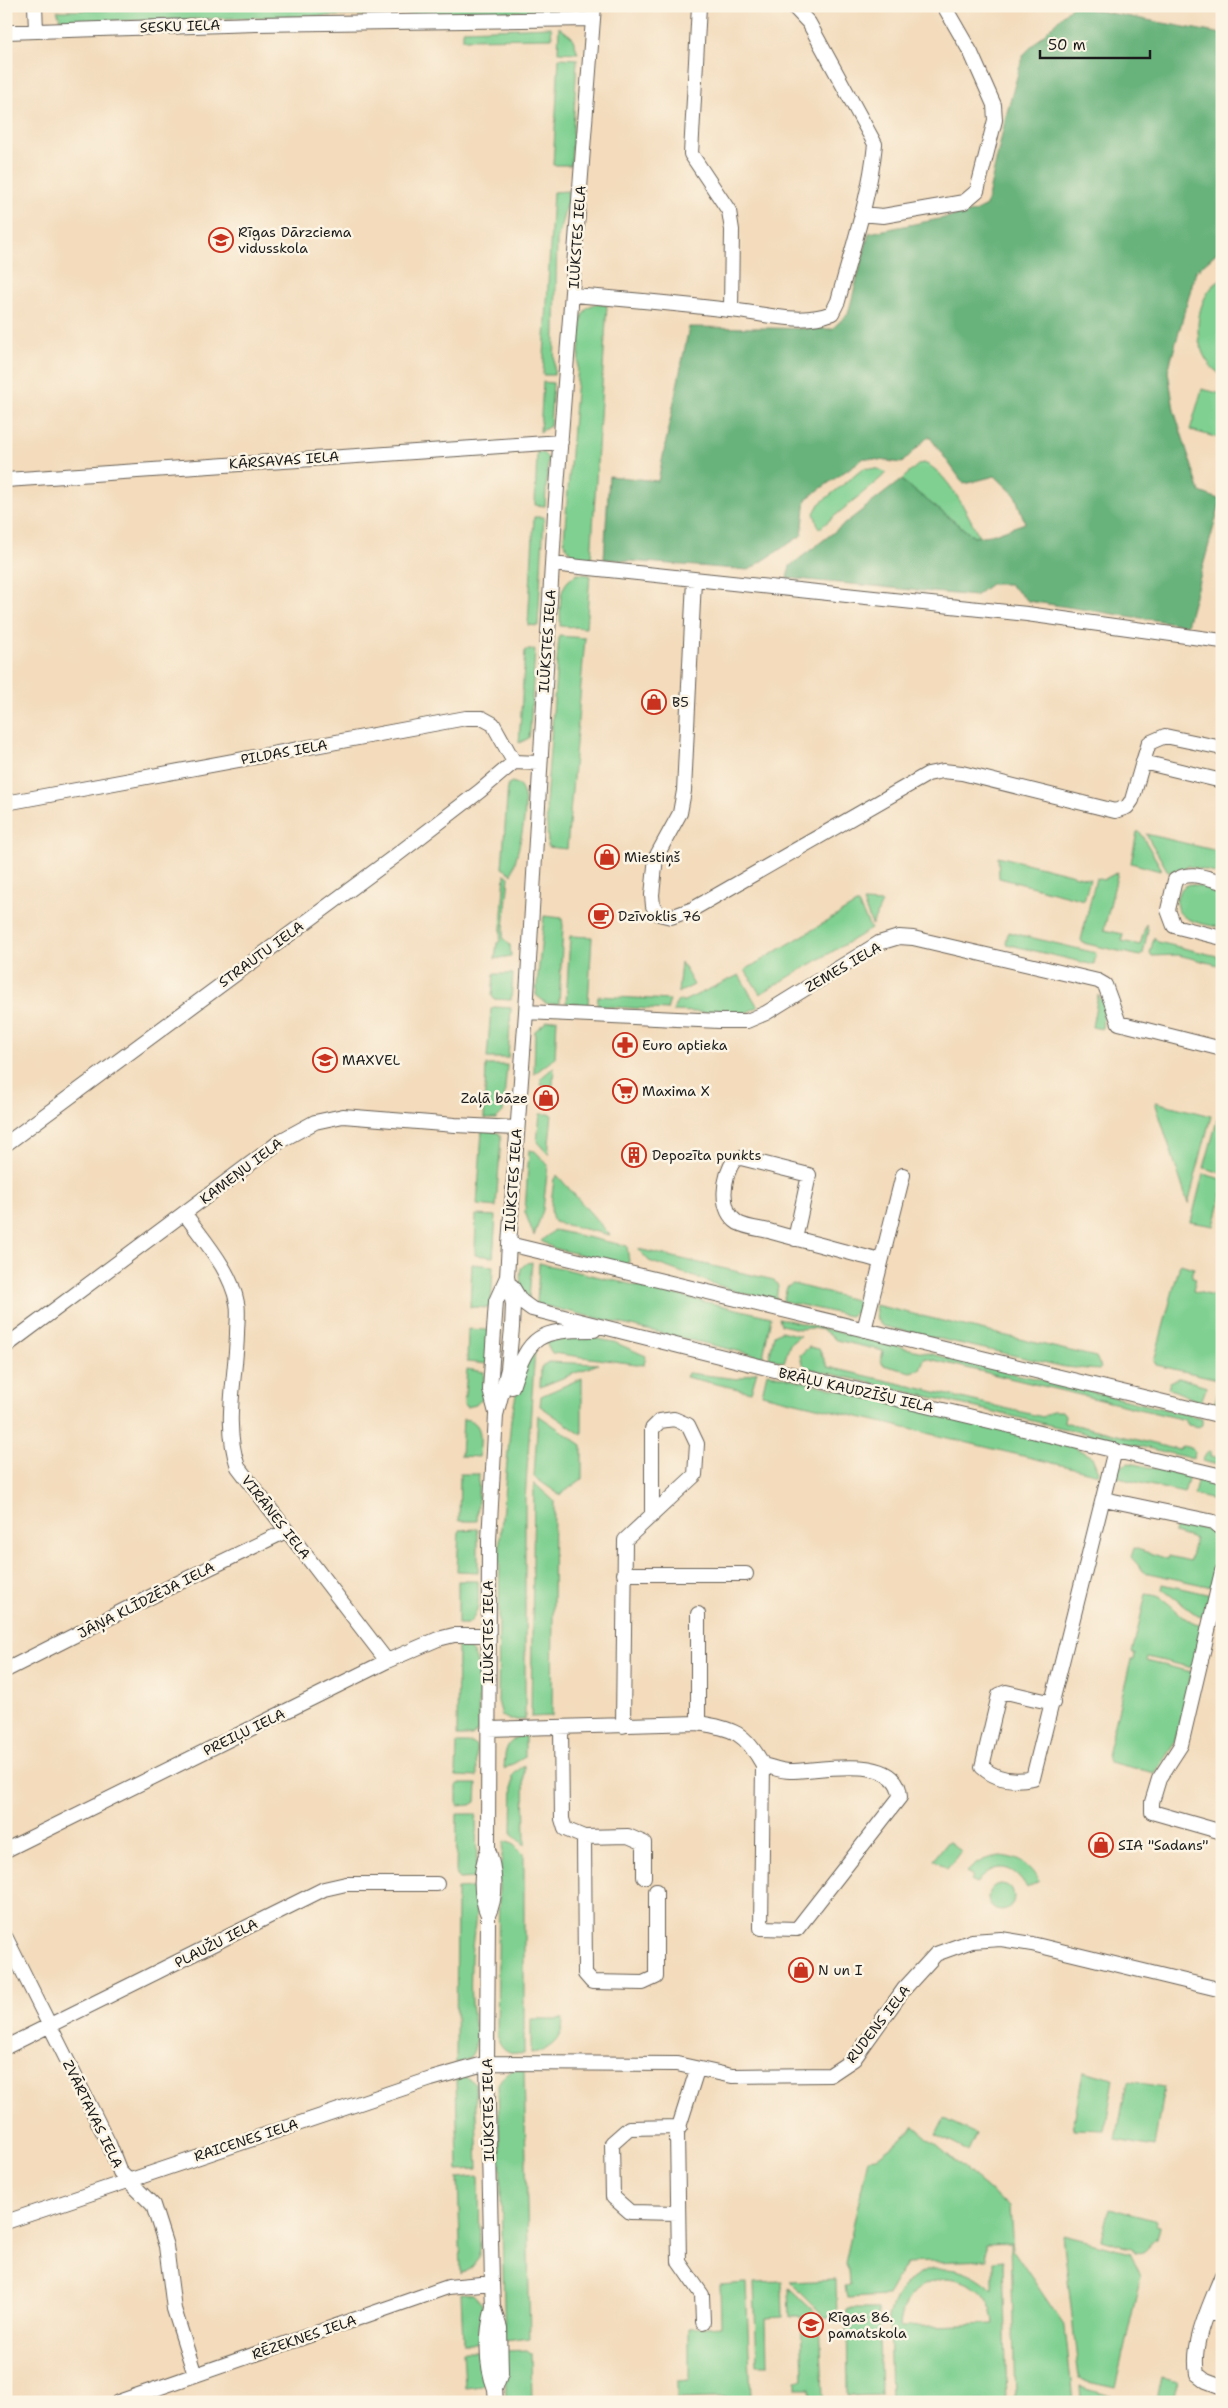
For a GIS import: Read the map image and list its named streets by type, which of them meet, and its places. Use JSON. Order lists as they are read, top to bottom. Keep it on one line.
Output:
{"streets":{"street":["SESKU IELA","ILŪKSTES IELA","KĀRSAVAS IELA","PILDAS IELA","STRAUTU IELA","ZEMES IELA","KAMEŅU IELA","BRĀĻU KAUDZĪŠU IELA","VIRĀNES IELA","JĀŅA KLĪDZĒJA IELA","PREIĻU IELA","PLAUŽU IELA","RUDENS IELA","ZVĀRTAVAS IELA","RAICENES IELA","RĒZEKNES IELA"]},"crossings":[["SESKU IELA","ILŪKSTES IELA"],["ILŪKSTES IELA","KĀRSAVAS IELA"],["ILŪKSTES IELA","ZEMES IELA"],["ILŪKSTES IELA","KAMEŅU IELA"],["ILŪKSTES IELA","BRĀĻU KAUDZĪŠU IELA"],["ILŪKSTES IELA","PREIĻU IELA"],["ILŪKSTES IELA","RUDENS IELA"],["ILŪKSTES IELA","RAICENES IELA"],["ILŪKSTES IELA","RĒZEKNES IELA"],["PILDAS IELA","STRAUTU IELA"],["KAMEŅU IELA","VIRĀNES IELA"],["VIRĀNES IELA","JĀŅA KLĪDZĒJA IELA"],["VIRĀNES IELA","PREIĻU IELA"],["PLAUŽU IELA","ZVĀRTAVAS IELA"],["RUDENS IELA","RAICENES IELA"],["ZVĀRTAVAS IELA","RAICENES IELA"],["ZVĀRTAVAS IELA","RĒZEKNES IELA"]],"places":{"school or university":["Rīgas Dārzciema vidusskola","MAXVEL","Rīgas 86. pamatskola"],"shop":["B5","Miestiņš","Zaļā bāze","SIA \"Sadans\"","N un I"],"cafe":["Dzīvoklis 76"],"pharmacy":["Euro aptieka"],"supermarket":["Maxima X"],"building":["Depozīta punkts"]},"scale_bar":"50 m"}
